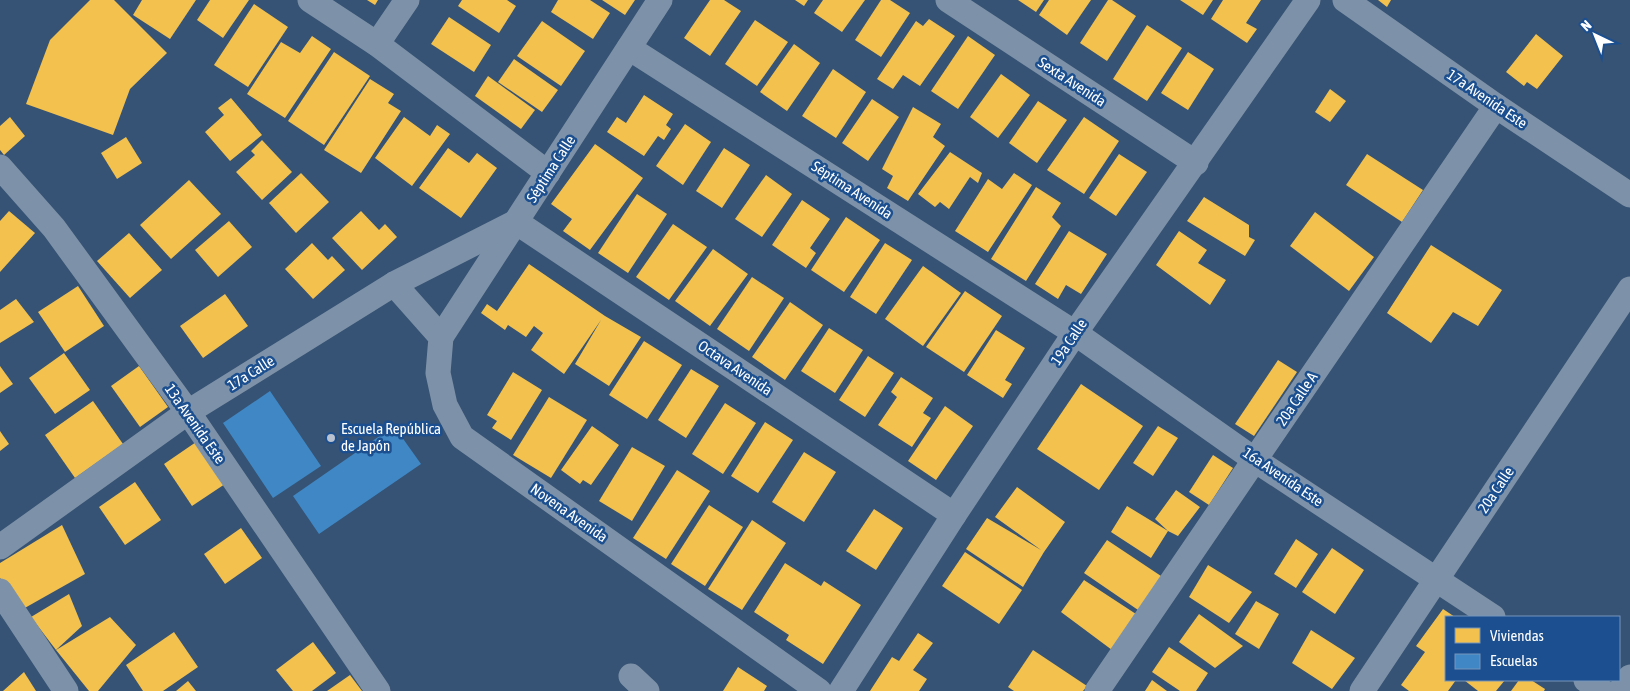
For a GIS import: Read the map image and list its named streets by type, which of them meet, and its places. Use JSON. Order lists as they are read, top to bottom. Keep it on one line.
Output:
{"streets":{"street":["Sexta Avenida","17a Avenida Este","Séptima Calle","Séptima Avenida","19a Calle","Octava Avenida","17a Calle","20a Calle A","13a Avenida Este","16a Avenida Este","20a Calle","Novena Avenida"]},"crossings":[["Sexta Avenida","19a Calle"],["17a Avenida Este","20a Calle A"],["Séptima Calle","Séptima Avenida"],["Séptima Calle","Octava Avenida"],["Séptima Calle","17a Calle"],["Séptima Calle","Novena Avenida"],["Séptima Avenida","19a Calle"],["Séptima Avenida","16a Avenida Este"],["19a Calle","Octava Avenida"],["19a Calle","16a Avenida Este"],["Octava Avenida","17a Calle"],["17a Calle","13a Avenida Este"],["20a Calle A","16a Avenida Este"],["16a Avenida Este","20a Calle"]],"places":["Escuela República de Japón"],"legend":["Viviendas","Escuelas"],"north":"top left"}
